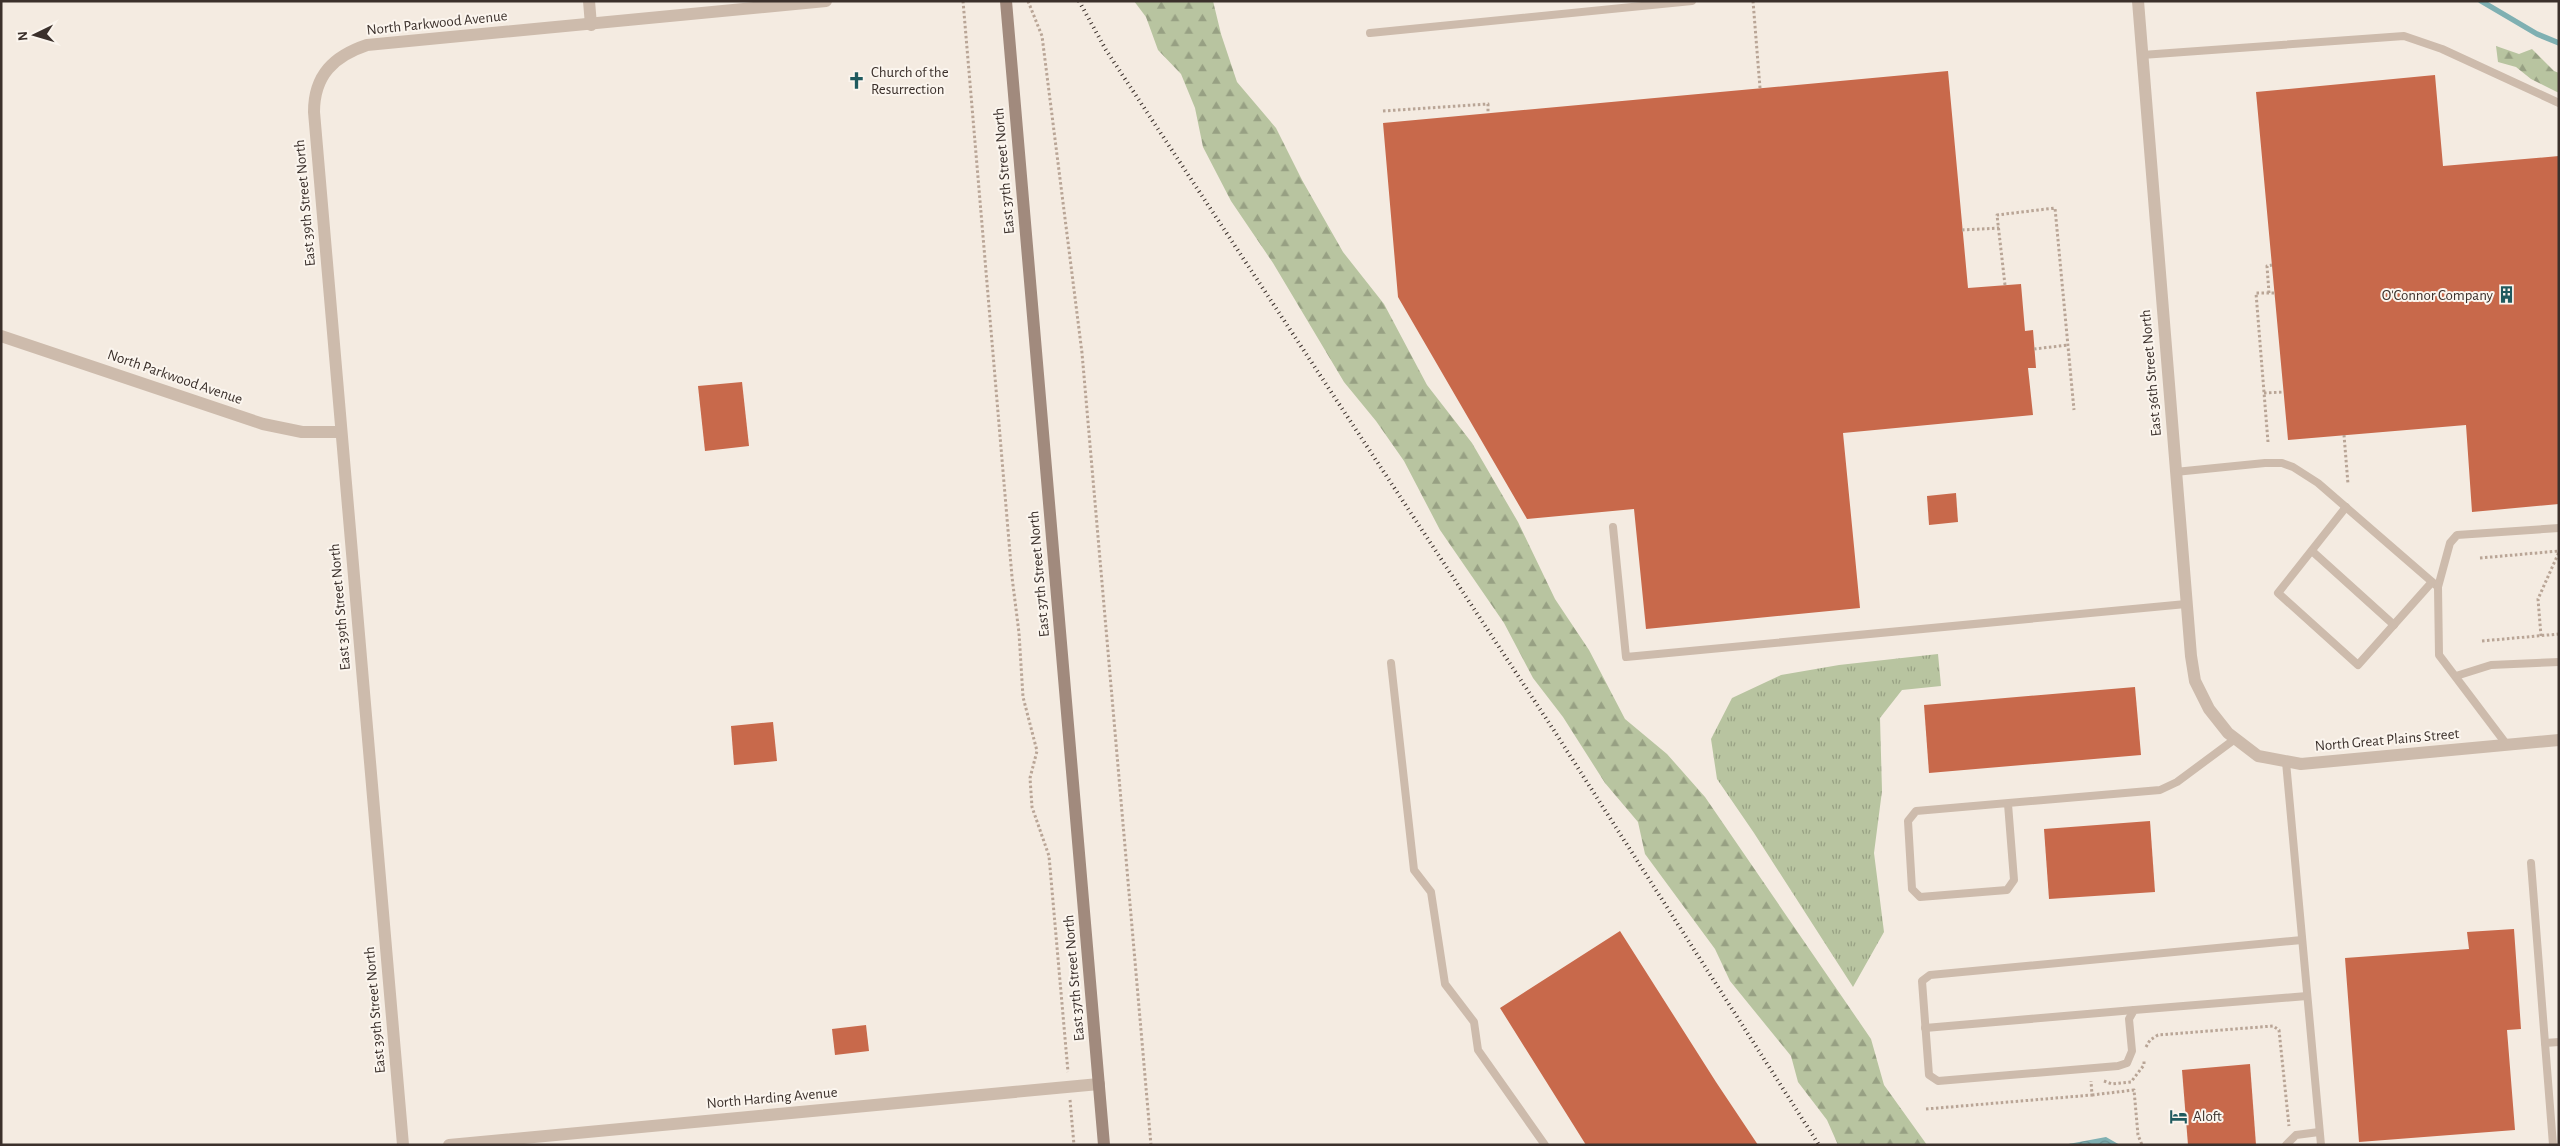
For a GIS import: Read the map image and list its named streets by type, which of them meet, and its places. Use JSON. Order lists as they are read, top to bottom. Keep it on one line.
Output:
{"streets":{"main road":["East 37th Street North"],"street":["North Parkwood Avenue","East 39th Street North","East 36th Street North","North Great Plains Street","North Harding Avenue"]},"crossings":[["North Parkwood Avenue","East 39th Street North"],["East 37th Street North","North Harding Avenue"],["East 36th Street North","North Great Plains Street"]],"places":{"church":["Church of the Resurrection"],"building":["O'Connor Company"],"hotel":["Aloft"]},"north":"left"}
